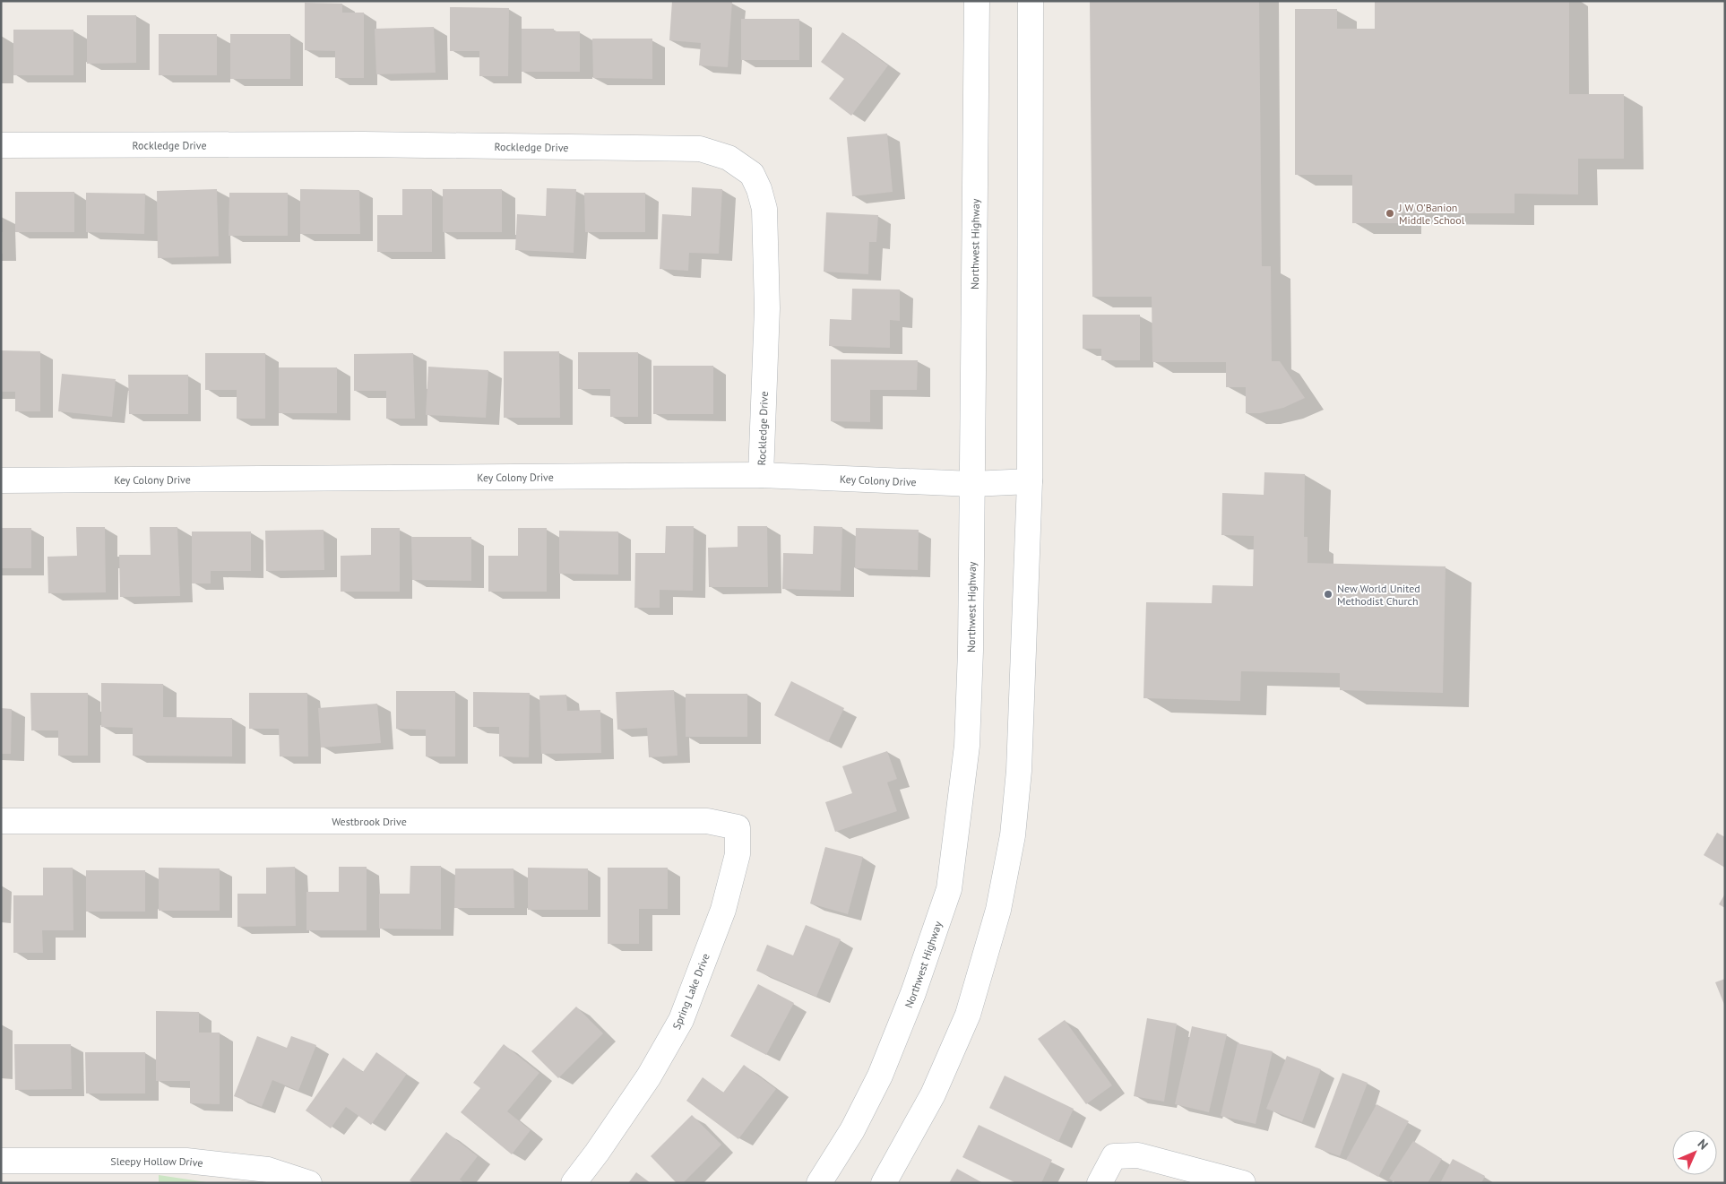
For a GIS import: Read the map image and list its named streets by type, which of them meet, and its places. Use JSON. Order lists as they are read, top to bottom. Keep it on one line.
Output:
{"streets":{"street":["Rockledge Drive","Northwest Highway","Key Colony Drive","Westbrook Drive","Spring Lake Drive","Sleepy Hollow Drive"]},"crossings":[["Rockledge Drive","Key Colony Drive"],["Northwest Highway","Key Colony Drive"],["Westbrook Drive","Spring Lake Drive"]],"places":["J W O'Banion Middle School","New World United Methodist Church"],"north":"top right"}
